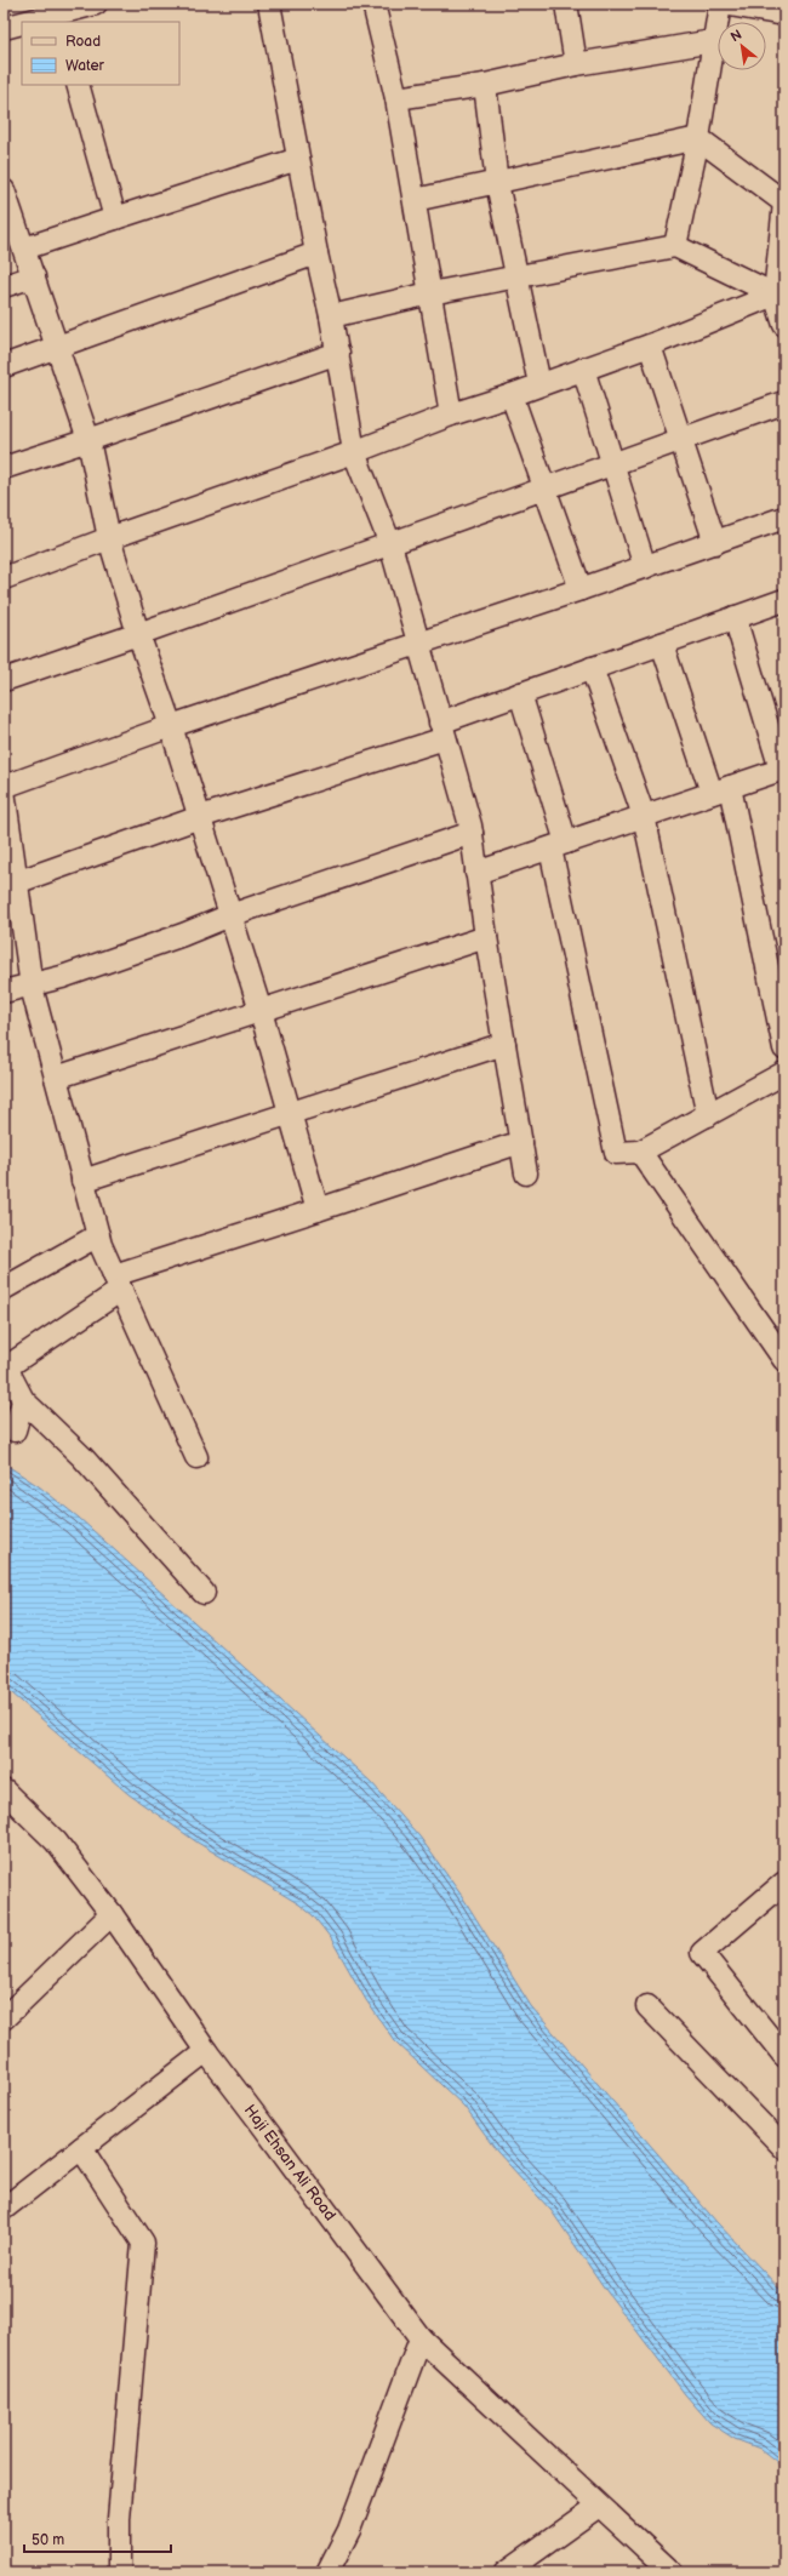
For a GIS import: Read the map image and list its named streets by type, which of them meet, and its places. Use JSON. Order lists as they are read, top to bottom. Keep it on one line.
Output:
{"streets":{"street":["Haji Ehsan Ali Road"]},"legend":["Road","Water"],"scale_bar":"50 m","north":"top left"}
